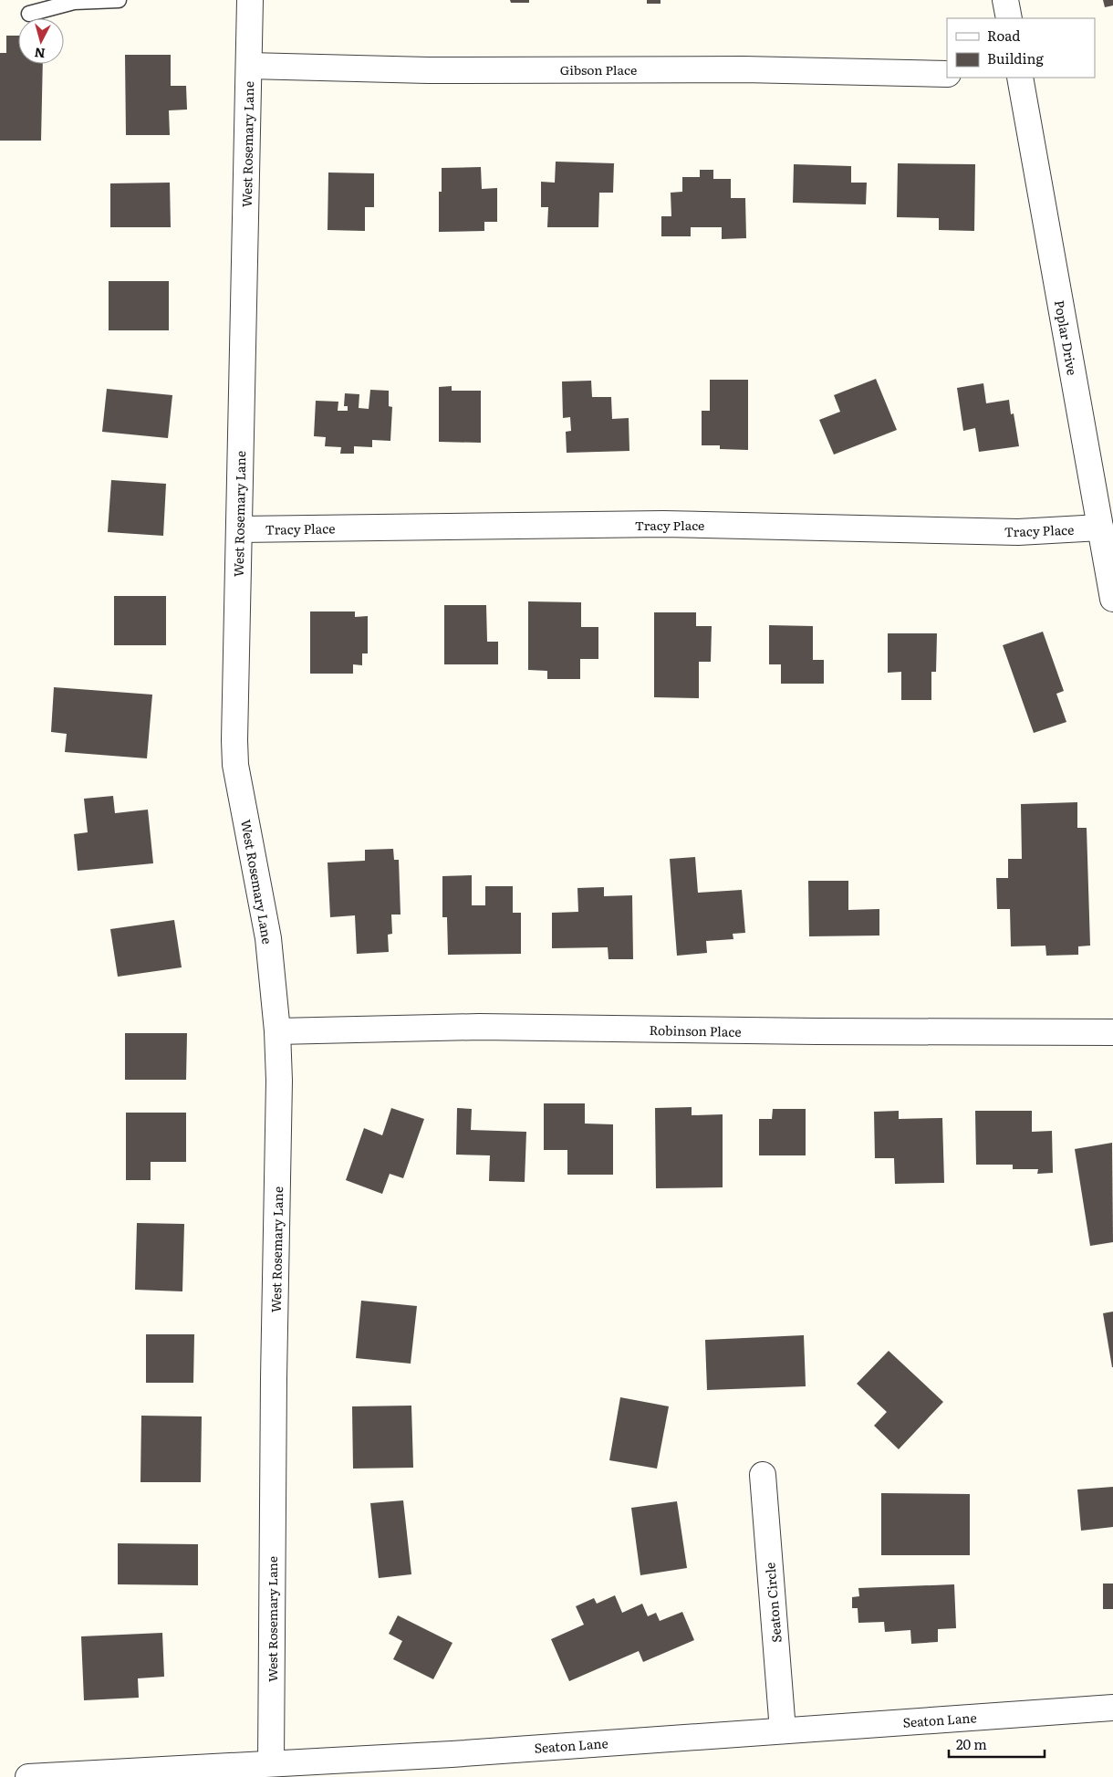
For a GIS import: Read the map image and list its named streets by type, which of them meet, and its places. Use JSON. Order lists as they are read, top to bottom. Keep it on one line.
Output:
{"streets":{"street":["Gibson Place","West Rosemary Lane","Poplar Drive","Tracy Place","Robinson Place","Seaton Circle","Seaton Lane"]},"crossings":[["Gibson Place","West Rosemary Lane"],["West Rosemary Lane","Tracy Place"],["West Rosemary Lane","Robinson Place"],["West Rosemary Lane","Seaton Lane"],["Poplar Drive","Tracy Place"],["Seaton Circle","Seaton Lane"]],"legend":["Road","Building"],"scale_bar":"20 m","north":"bottom"}
